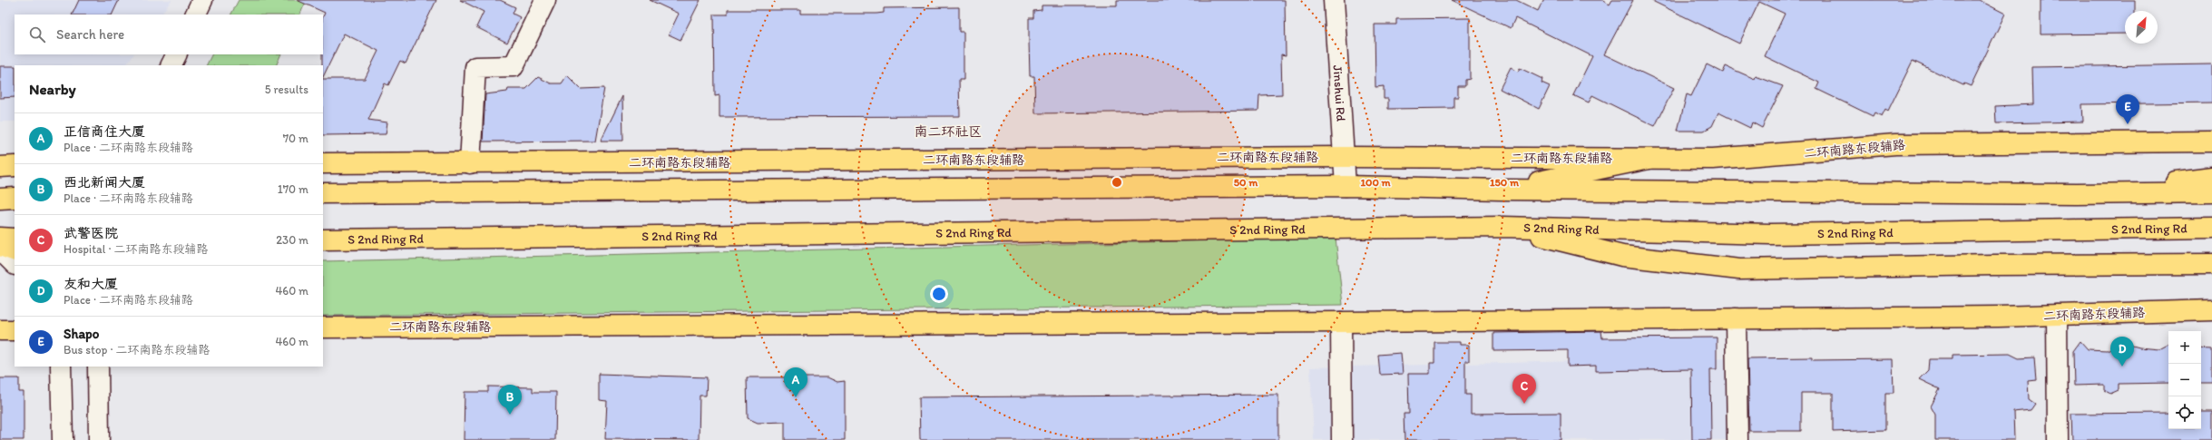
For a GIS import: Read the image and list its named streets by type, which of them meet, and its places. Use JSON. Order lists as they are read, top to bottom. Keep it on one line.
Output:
{"streets":{"main road":["二环南路东段辅路","S 2nd Ring Rd"],"street":["Jinshui Rd"]},"crossings":[["Jinshui Rd","二环南路东段辅路"]],"districts":["南二环社区"],"north":"top right","page":{"search":"Search here","heading":["Nearby","5 results"],"pins":["E","D","A","C","B"],"list":[{"mark":"A","name":"正信商住大厦","note":"Place · 二环南路东段辅路","value":"70 m"},{"mark":"B","name":"西北新闻大厦","note":"Place · 二环南路东段辅路","value":"170 m"},{"mark":"C","name":"武警医院","note":"Hospital · 二环南路东段辅路","value":"230 m"},{"mark":"D","name":"友和大厦","note":"Place · 二环南路东段辅路","value":"460 m"},{"mark":"E","name":"Shapo","note":"Bus stop · 二环南路东段辅路","value":"460 m"}],"map_buttons":["+","−"]},"rings":["50 m","100 m","150 m"]}
